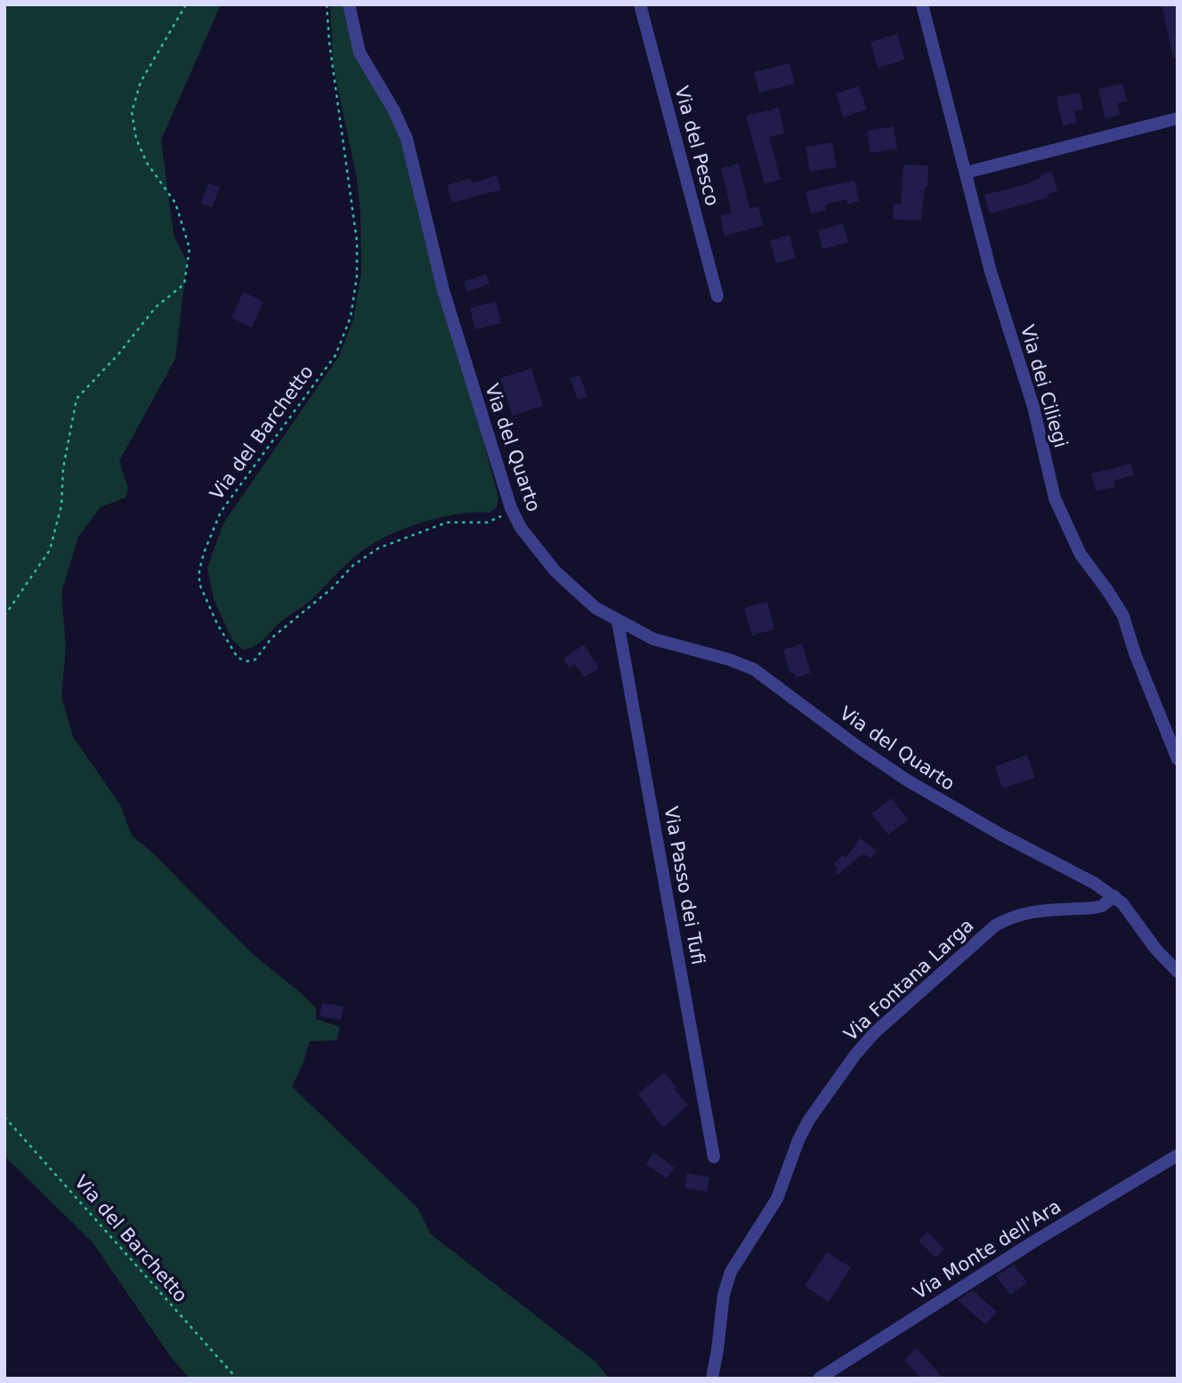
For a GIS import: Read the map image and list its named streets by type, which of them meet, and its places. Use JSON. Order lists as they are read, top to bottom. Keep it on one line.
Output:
{"streets":{"street":["Via del Pesco","Via dei Ciliegi","Via del Quarto","Via Passo dei Tufi","Via Fontana Larga","Via Monte dell'Ara"],"path":["Via del Barchetto"]},"crossings":[["Via del Barchetto","Via del Quarto"],["Via del Quarto","Via Passo dei Tufi"],["Via del Quarto","Via Fontana Larga"]]}
